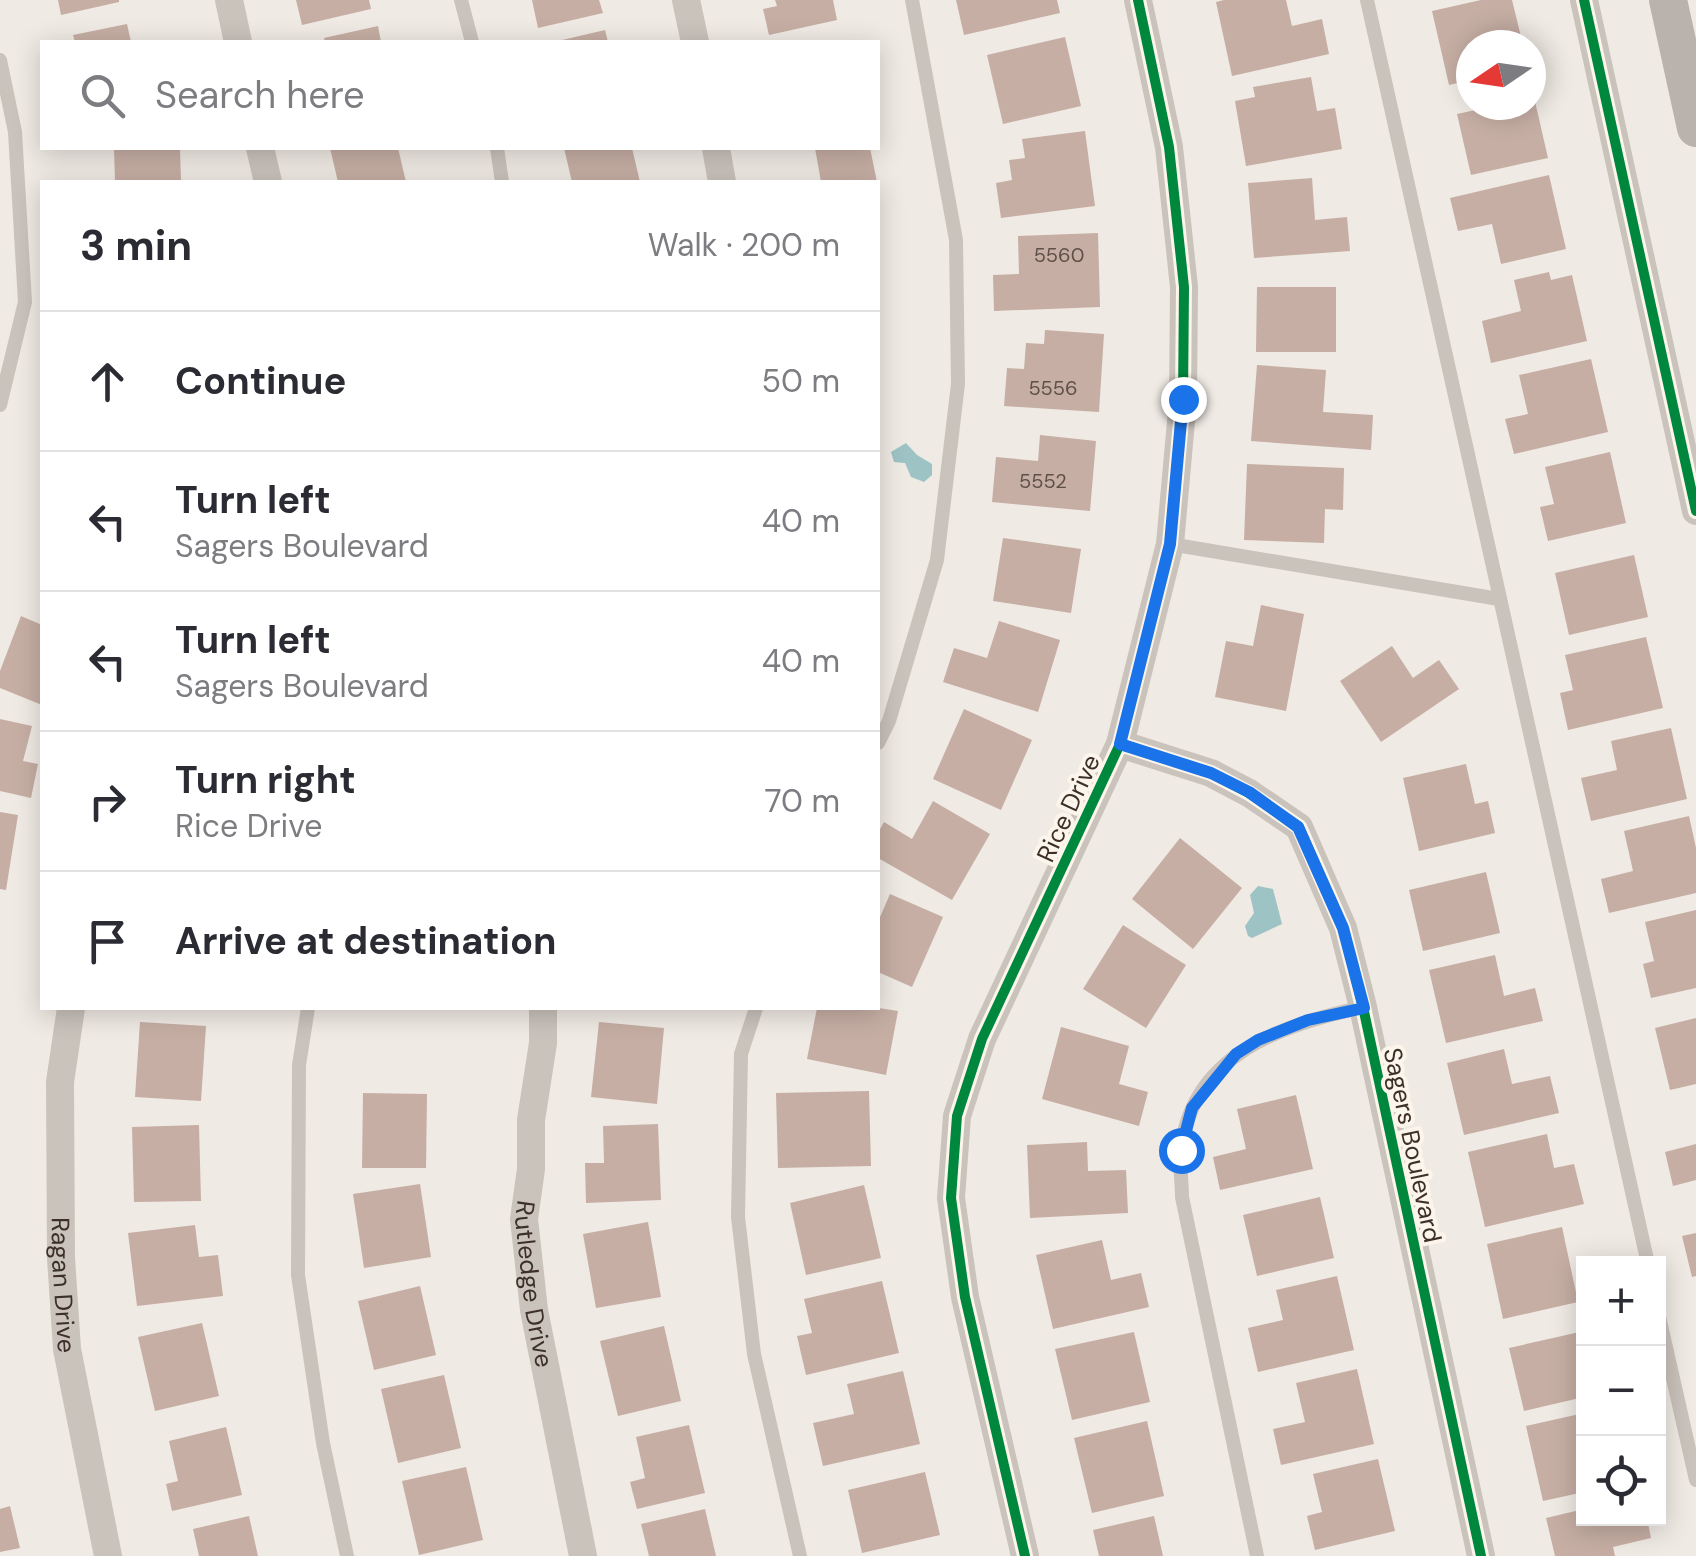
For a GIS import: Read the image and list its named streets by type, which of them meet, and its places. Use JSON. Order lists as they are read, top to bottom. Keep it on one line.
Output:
{"streets":{"street":["Rice Drive","Sagers Boulevard","Ragan Drive","Rutledge Drive"]},"crossings":[["Rice Drive","Sagers Boulevard"]],"house_numbers":["5560","5556","5552"],"north":"left","page":{"search":"Search here","heading":["3 min","Walk · 200 m"],"list":[["Continue","50 m"],["Turn left","Sagers Boulevard","40 m"],["Turn left","Sagers Boulevard","40 m"],["Turn right","Rice Drive","70 m"],"Arrive at destination"],"map_buttons":["+","−"]}}
